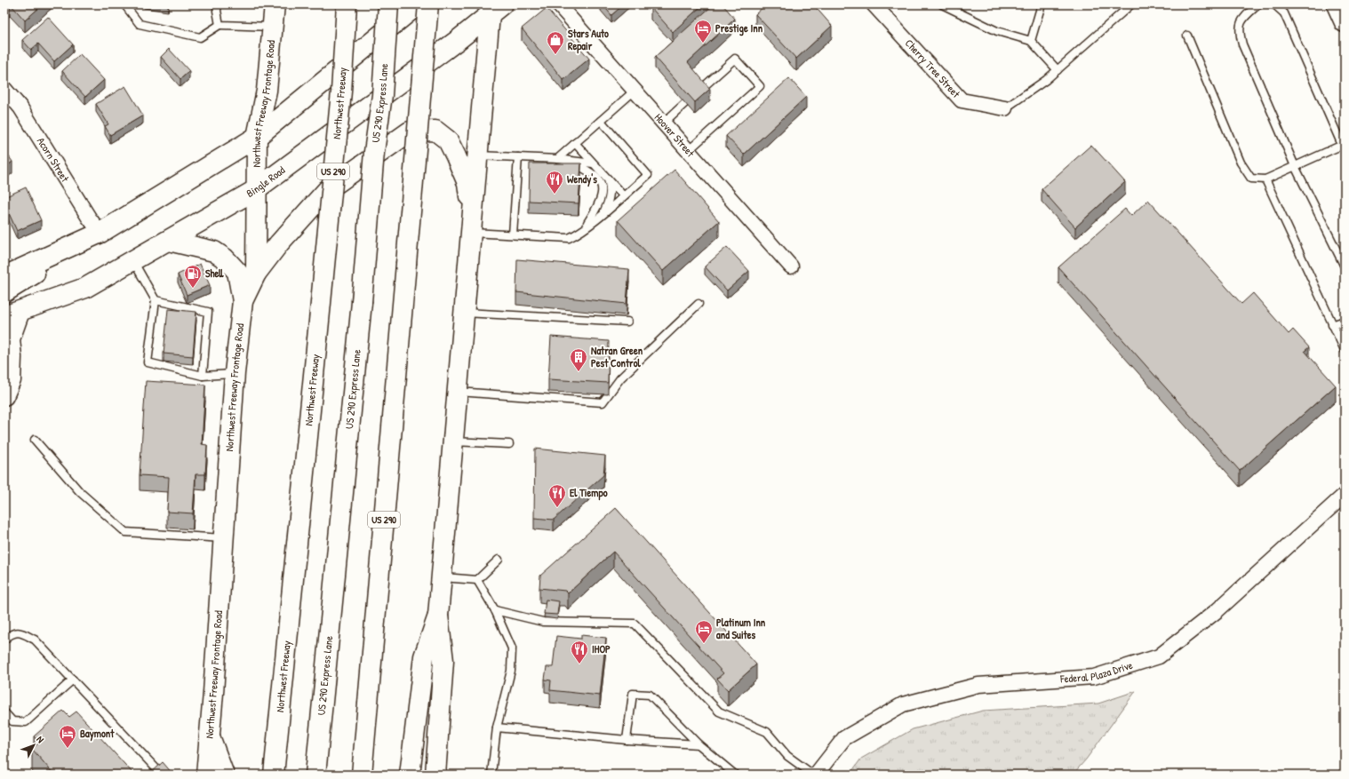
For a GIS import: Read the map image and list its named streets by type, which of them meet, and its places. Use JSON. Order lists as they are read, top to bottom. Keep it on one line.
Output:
{"streets":{"main road":["Northwest Freeway","US 290 Express Lane","Northwest Freeway Frontage Road","US 290","Bingle Road"],"street":["Cherry Tree Street","Hoover Street","Acorn Street","Federal Plaza Drive"]},"crossings":[["Northwest Freeway Frontage Road","Bingle Road"]],"places":{"hotel":["Prestige Inn","Platinum Inn and Suites","Baymont"],"shop":["Stars Auto Repair"],"restaurant":["Wendy's","El Tiempo","IHOP"],"fuel station":["Shell"],"building":["Natran Green Pest Control"]},"north":"top right"}
